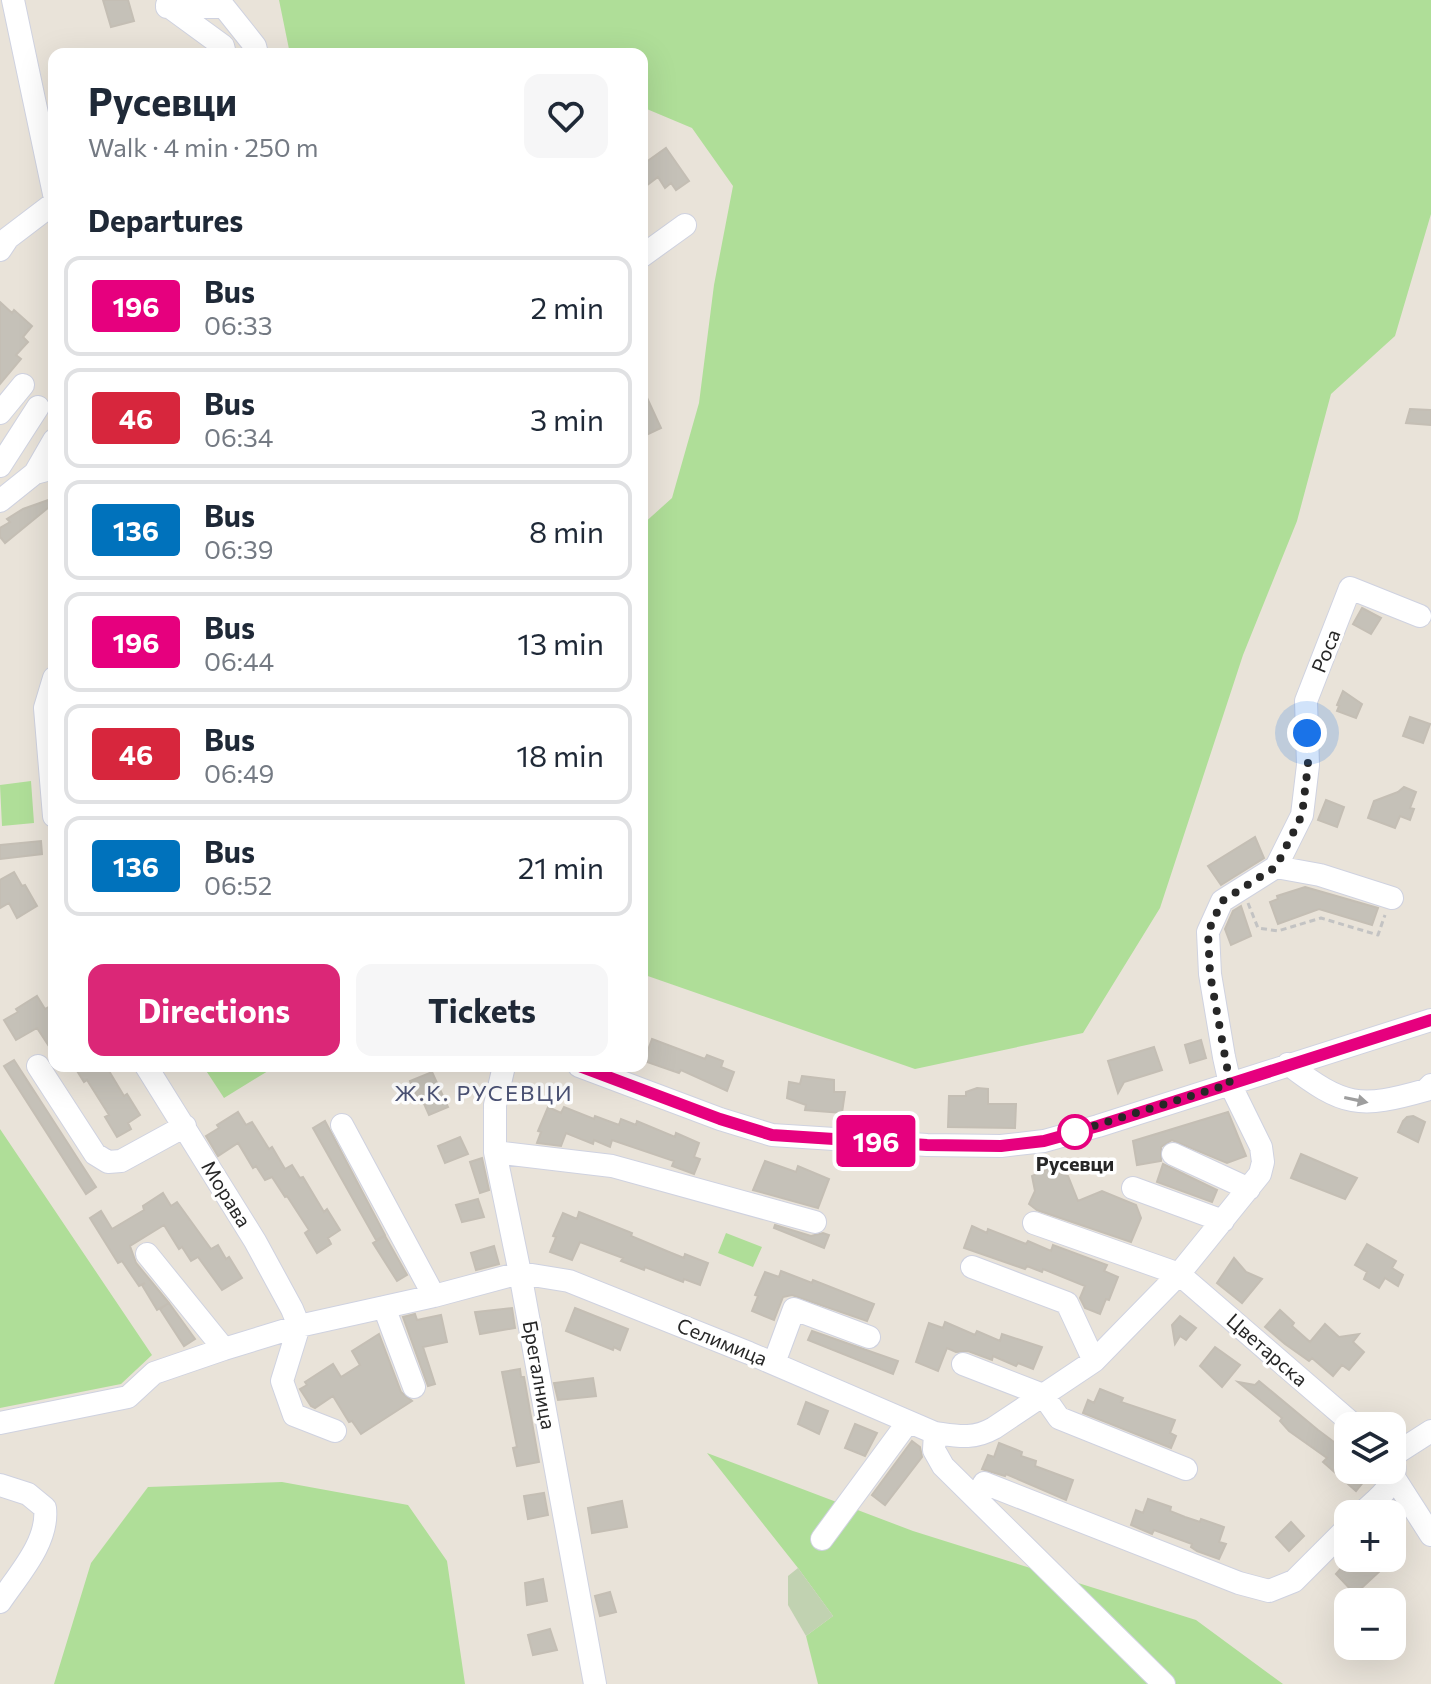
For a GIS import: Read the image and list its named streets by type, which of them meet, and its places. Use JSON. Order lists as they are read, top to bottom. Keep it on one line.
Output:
{"streets":{"street":["Роса","Морава","Селимица","Цветарска","Брегалница"]},"crossings":[["Морава","Селимица"],["Селимица","Цветарска"],["Селимица","Брегалница"]],"districts":["Ж.К. РУСЕВЦИ"],"places":["Русевци"],"lines":["bus line 196"],"page":{"on_map":"196","heading":[["Русевци","Walk · 4 min · 250 m"],"Departures"],"list":[{"mark":"196","name":"Bus","note":"06:33","value":"2 min"},{"mark":"46","name":"Bus","note":"06:34","value":"3 min"},{"mark":"136","name":"Bus","note":"06:39","value":"8 min"},{"mark":"196","name":"Bus","note":"06:44","value":"13 min"},{"mark":"46","name":"Bus","note":"06:49","value":"18 min"},{"mark":"136","name":"Bus","note":"06:52","value":"21 min"}],"buttons":["Directions","Tickets"],"map_buttons":["+","−"]}}
